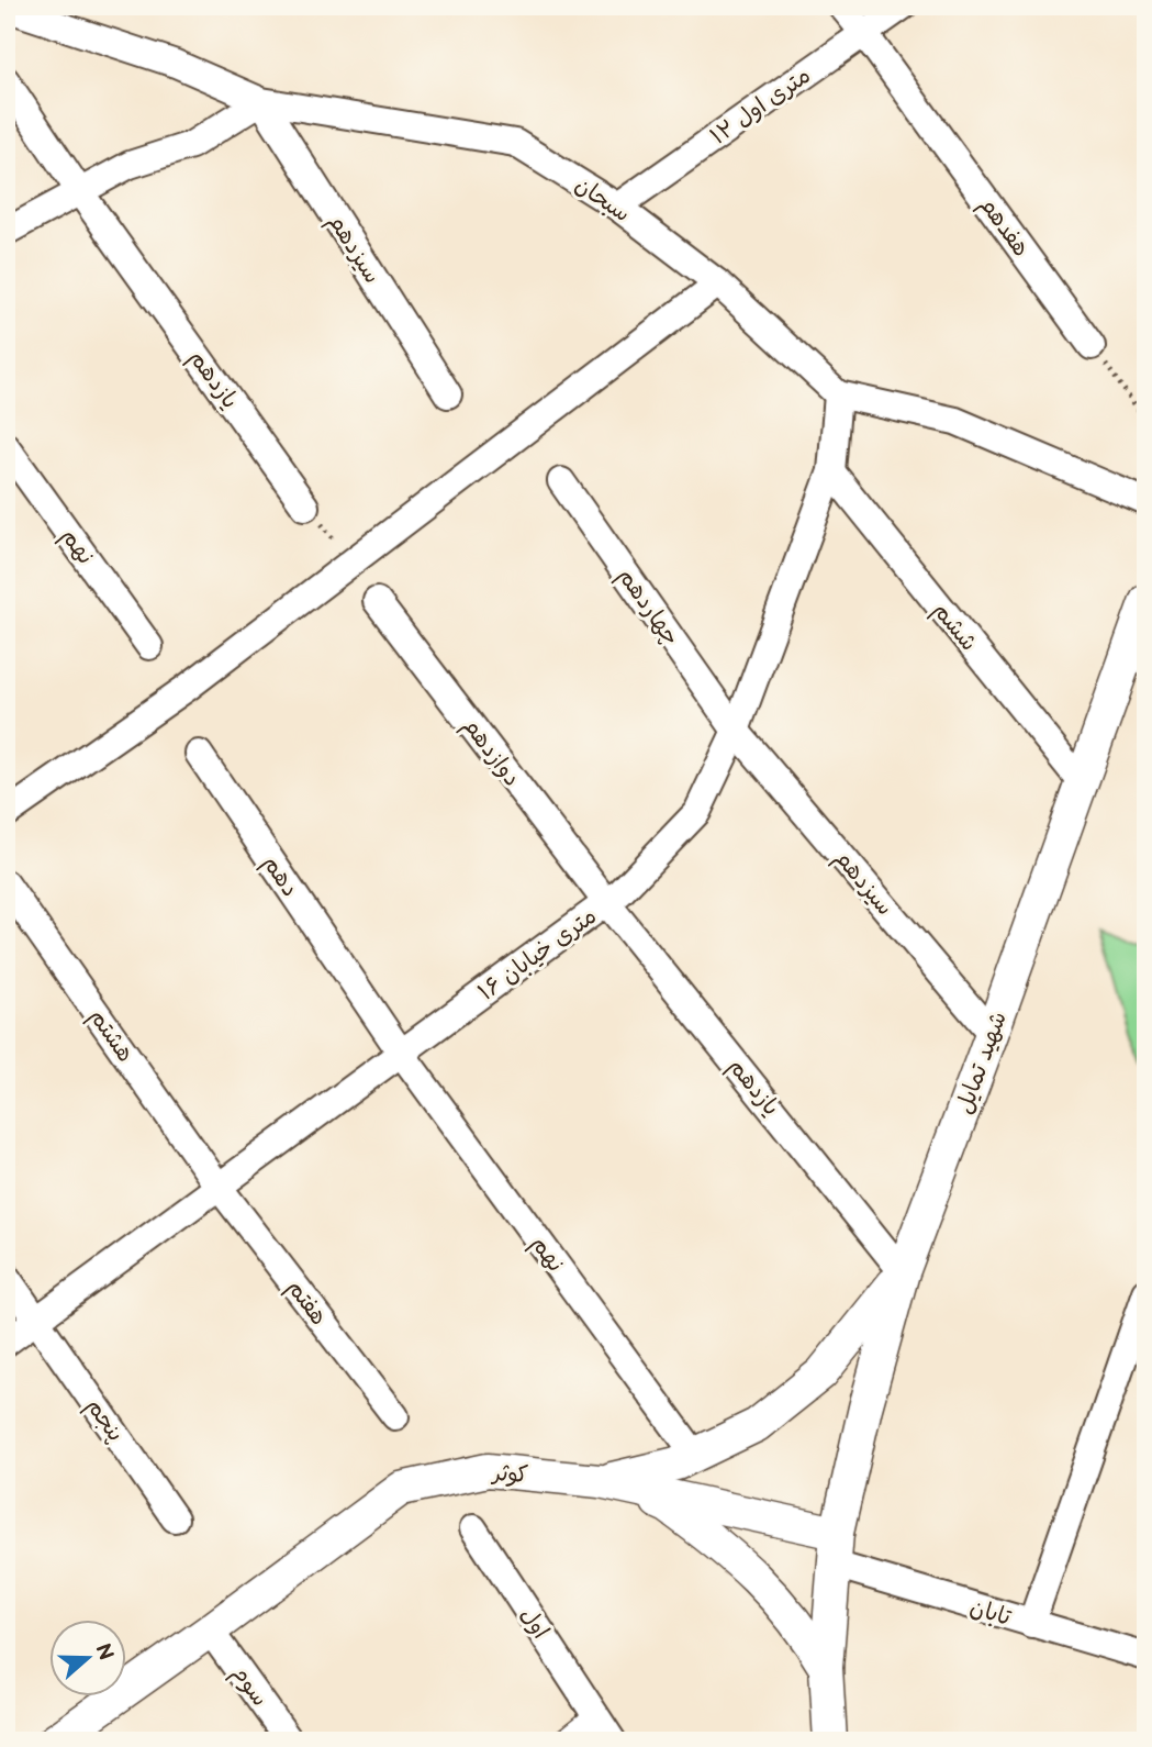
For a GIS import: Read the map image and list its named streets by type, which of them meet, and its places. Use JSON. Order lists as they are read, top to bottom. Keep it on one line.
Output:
{"streets":{"street":["۱۲ متری اول","سبحان","هفدهم","سیزدهم","یازدهم","نهم","چهاردهم","ششم","دوازدهم","دهم","۱۶ متری خیابان","هشتم","شهید تمایل","هفتم","پنجم","کوثر","تابان","اول","سوم"]},"crossings":[["۱۲ متری اول","سبحان"],["۱۲ متری اول","هفدهم"],["سبحان","سیزدهم"],["سبحان","۱۶ متری خیابان"],["سیزدهم","چهاردهم"],["سیزدهم","۱۶ متری خیابان"],["سیزدهم","شهید تمایل"],["یازدهم","دوازدهم"],["یازدهم","۱۶ متری خیابان"],["یازدهم","شهید تمایل"],["نهم","دهم"],["نهم","۱۶ متری خیابان"],["چهاردهم","۱۶ متری خیابان"],["ششم","۱۶ متری خیابان"],["ششم","شهید تمایل"],["دوازدهم","۱۶ متری خیابان"],["دهم","۱۶ متری خیابان"],["۱۶ متری خیابان","هشتم"],["۱۶ متری خیابان","هفتم"],["۱۶ متری خیابان","پنجم"],["هشتم","هفتم"],["شهید تمایل","کوثر"],["کوثر","سوم"]],"north":"right"}
